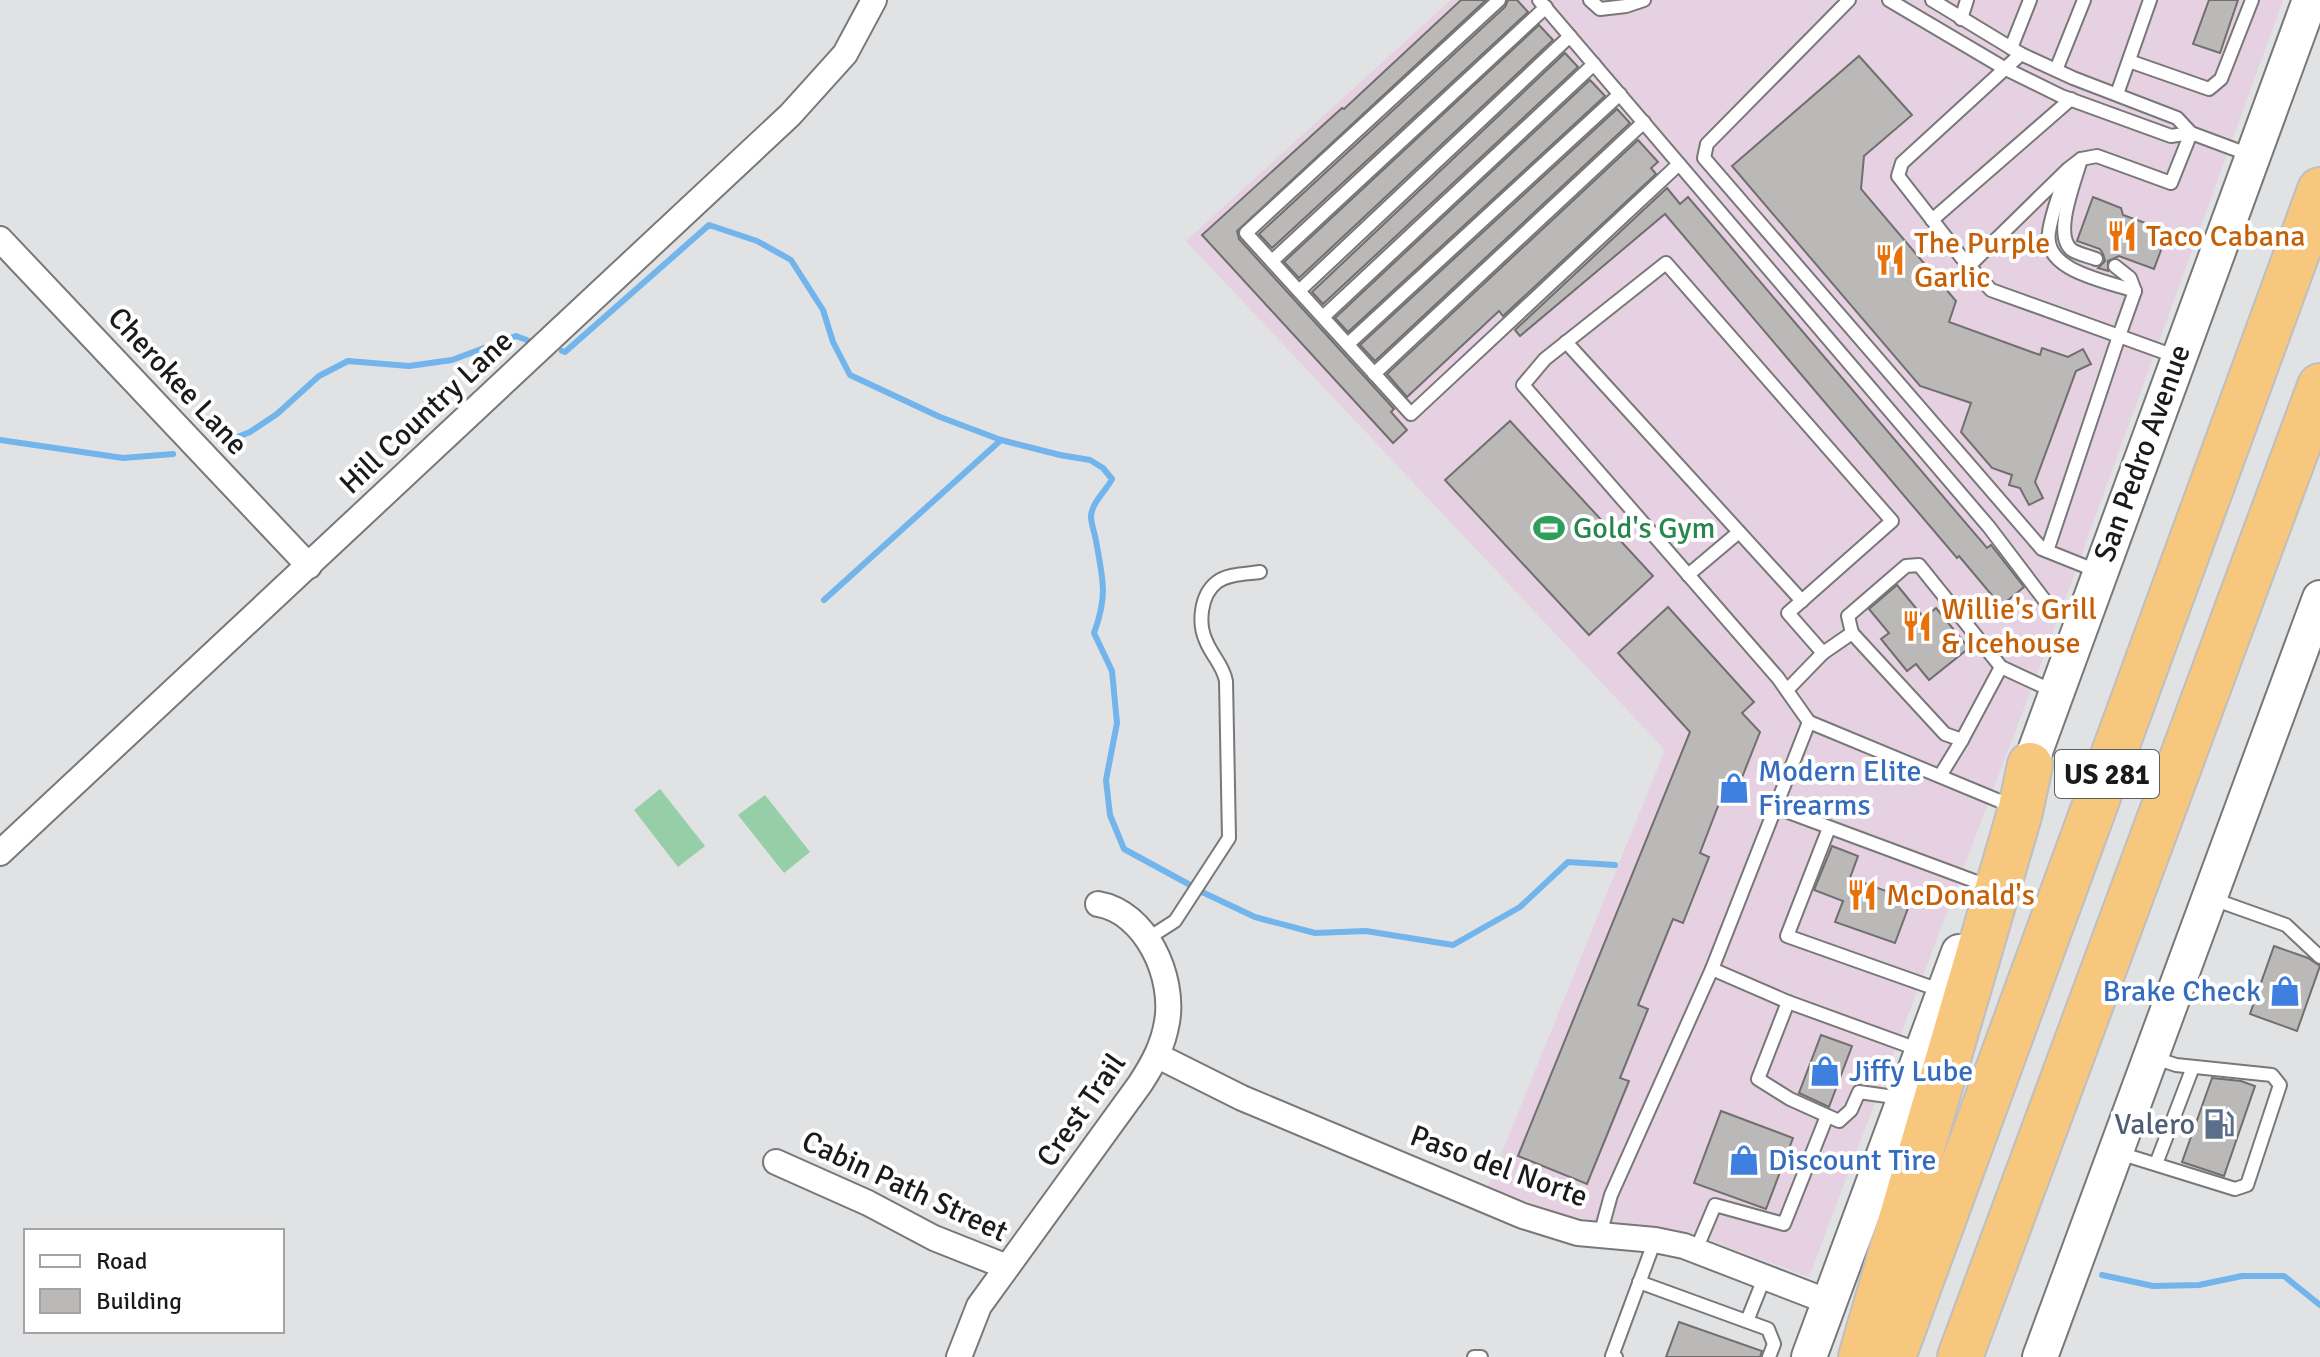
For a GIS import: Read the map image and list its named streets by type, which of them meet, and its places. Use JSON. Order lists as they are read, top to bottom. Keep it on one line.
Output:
{"streets":{"highway":["US 281"],"main road":["San Pedro Avenue"],"street":["Cherokee Lane","Hill Country Lane","Crest Trail","Paso del Norte","Cabin Path Street"]},"crossings":[["Cherokee Lane","Hill Country Lane"],["Crest Trail","Paso del Norte"],["Crest Trail","Cabin Path Street"]],"places":{"restaurant":["Taco Cabana","The Purple Garlic","Willie's Grill & Icehouse","McDonald's"],"sports":["Gold's Gym"],"shop":["Modern Elite Firearms","Brake Check","Jiffy Lube","Discount Tire"],"fuel station":["Valero"]},"legend":["Road","Building"]}
